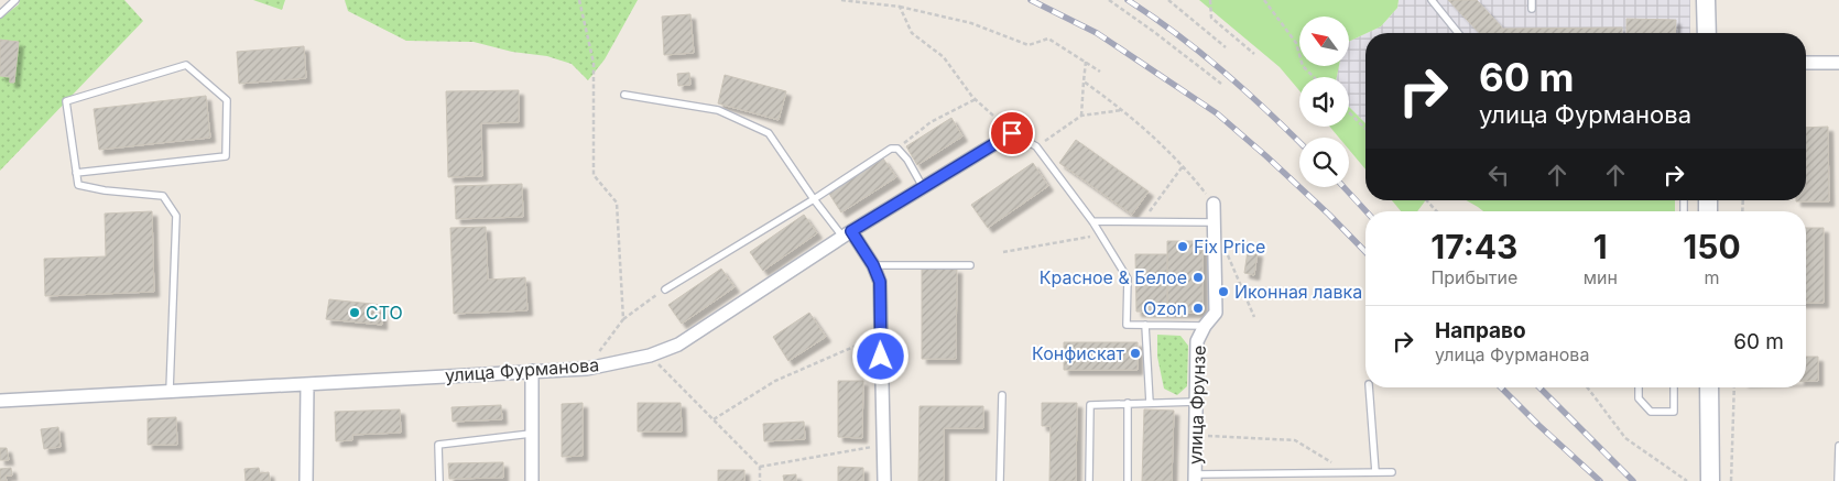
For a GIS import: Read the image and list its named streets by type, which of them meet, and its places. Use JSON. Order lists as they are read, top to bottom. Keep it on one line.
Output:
{"streets":{"street":["улица Фурманова","улица Фрунзе"]},"places":["Fix Price","Красное & Белое","Иконная лавка","Ozon","СТО","Конфискат"],"north":"top left","page":{"turn":["60 m","улица Фурманова"],"eta":["17:43","Прибытие","1","мин","150","m"],"list":[{"name":"Направо","note":"улица Фурманова","value":"60 m"}]}}
